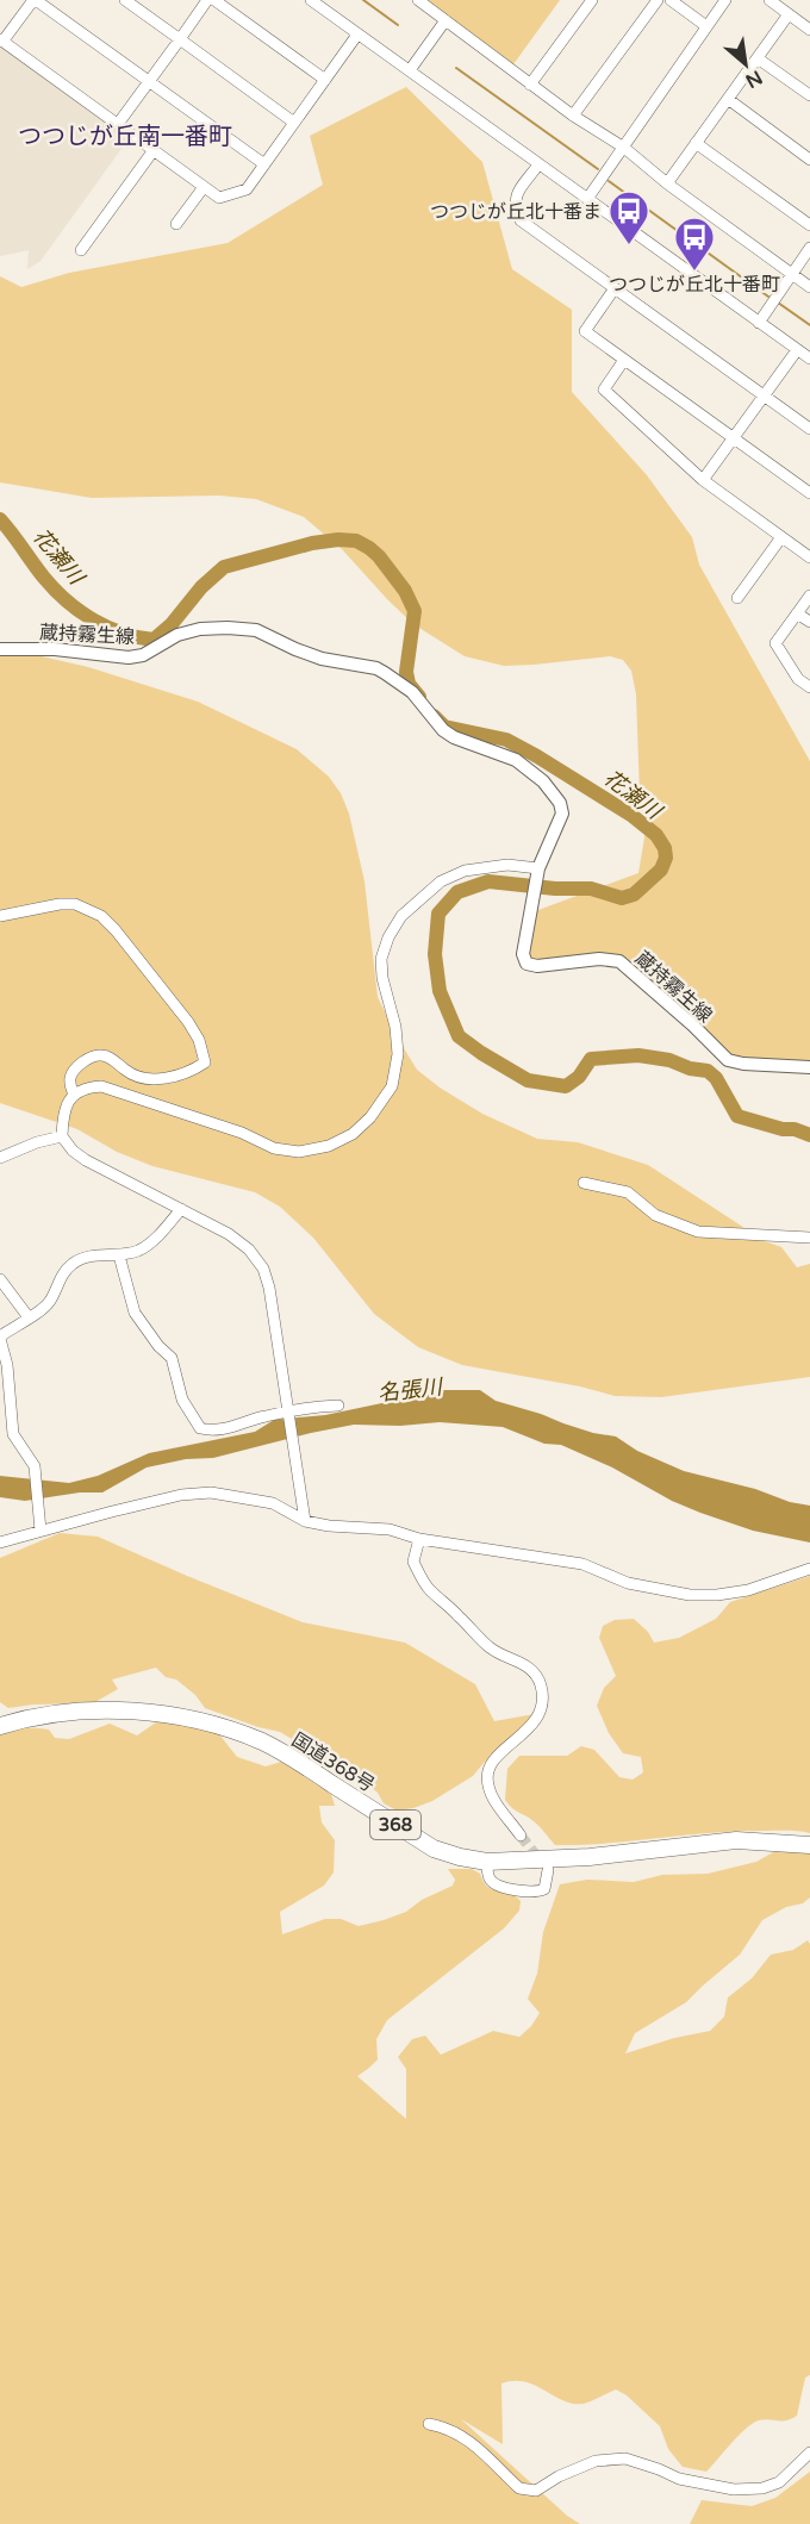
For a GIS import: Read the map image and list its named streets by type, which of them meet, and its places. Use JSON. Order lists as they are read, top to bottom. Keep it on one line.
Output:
{"streets":{"highway":["国道368号","368"],"main road":["蔵持霧生線"]},"districts":["つつじが丘南一番町"],"water":["花瀬川","名張川"],"places":{"bus stop":["つつじが丘北十番ま","つつじが丘北十番町"]},"north":"bottom right"}
